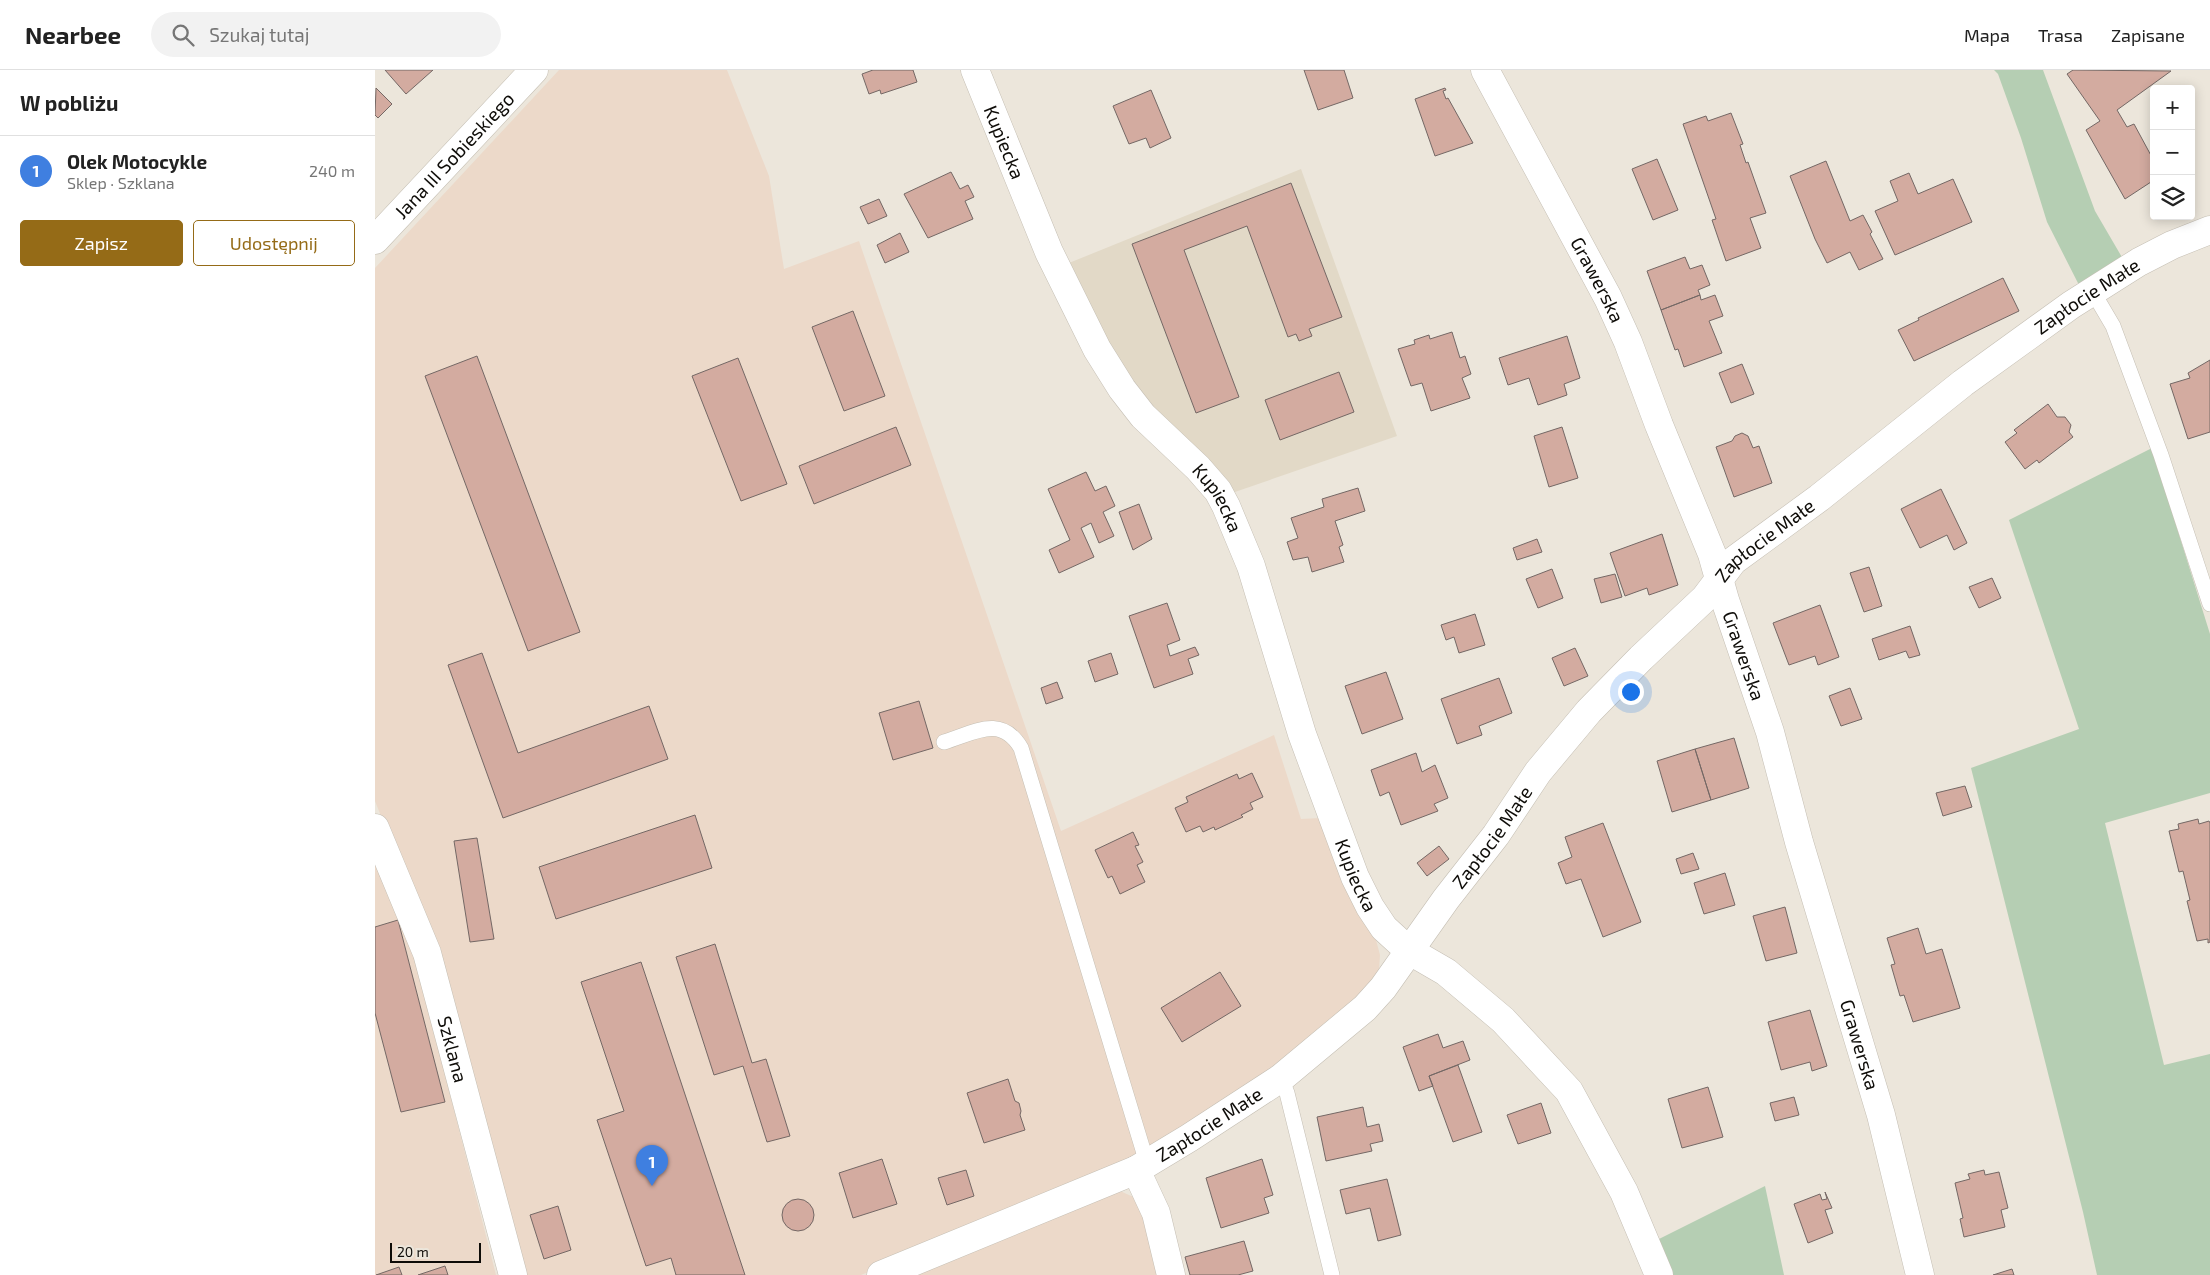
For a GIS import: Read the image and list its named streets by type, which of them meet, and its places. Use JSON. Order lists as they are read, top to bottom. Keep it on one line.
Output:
{"streets":{"street":["Kupiecka","Jana III Sobieskiego","Grawerska","Zapłocie Małe","Szklana"]},"crossings":[["Kupiecka","Zapłocie Małe"],["Grawerska","Zapłocie Małe"]],"scale_bar":"20 m","page":{"header":"Nearbee","search":"Szukaj tutaj","nav":["Mapa","Trasa","Zapisane"],"heading":"W pobliżu","map_buttons":["+","−"],"list":[{"mark":"1","name":"Olek Motocykle","note":"Sklep · Szklana","value":"240 m"}],"buttons":["Zapisz","Udostępnij"],"pins":"1","scale":"20 m"}}
